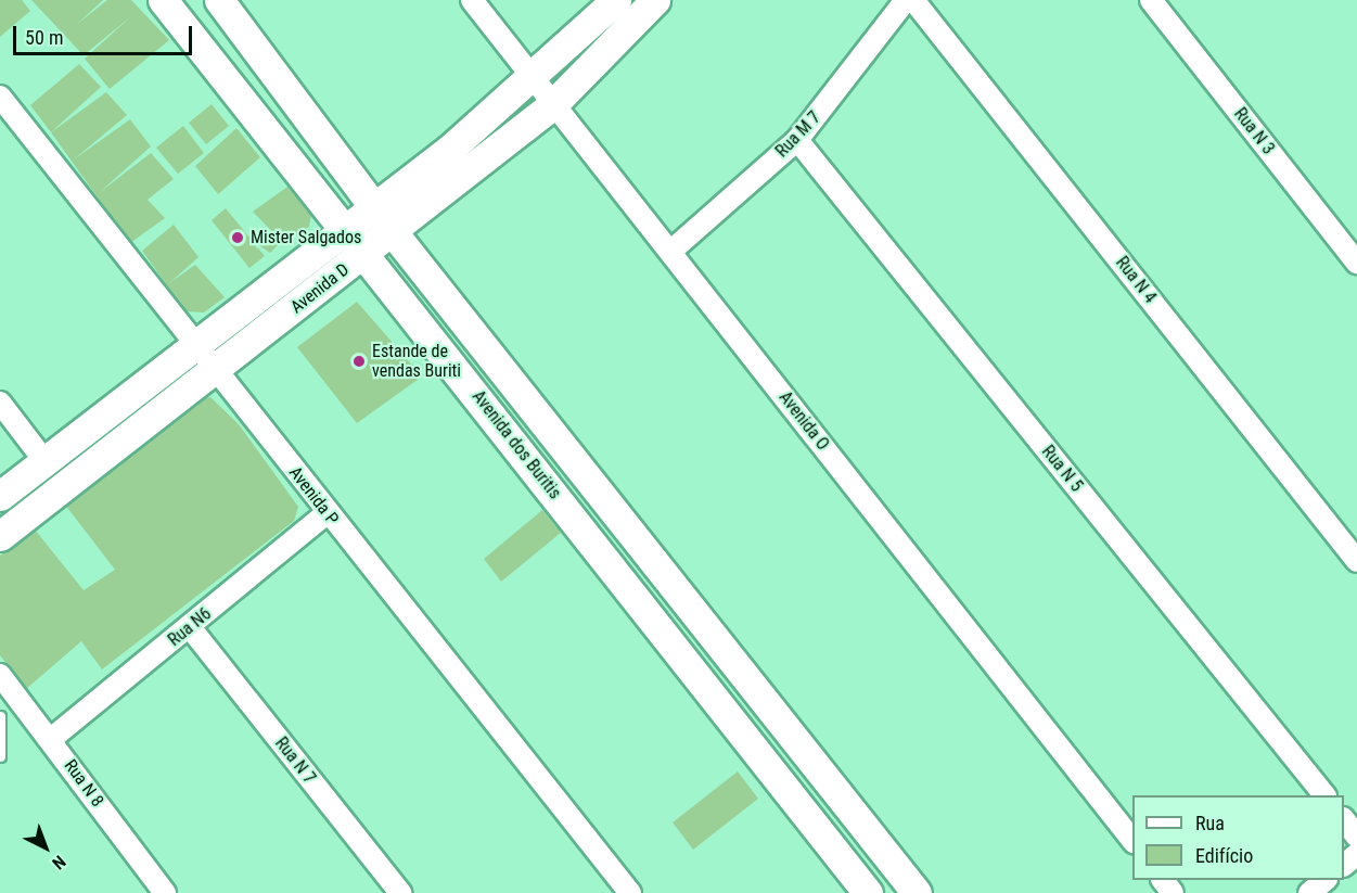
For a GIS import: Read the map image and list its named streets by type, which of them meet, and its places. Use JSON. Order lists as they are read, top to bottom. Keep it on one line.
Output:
{"streets":{"street":["Rua N 3","Rua M 7","Rua N 4","Avenida D","Avenida O","Avenida dos Buritis","Rua N 5","Avenida P","Rua N6","Rua N 7","Rua N 8"]},"crossings":[["Rua M 7","Avenida O"],["Rua M 7","Rua N 5"],["Avenida D","Avenida O"],["Avenida D","Avenida dos Buritis"],["Avenida D","Avenida P"],["Avenida P","Rua N6"],["Rua N6","Rua N 7"],["Rua N6","Rua N 8"]],"places":["Mister Salgados","Estande de vendas Buriti"],"legend":["Rua","Edifício"],"scale_bar":"50 m","north":"bottom right"}
